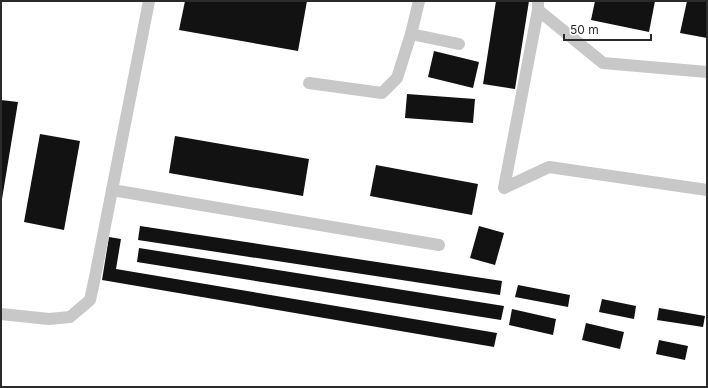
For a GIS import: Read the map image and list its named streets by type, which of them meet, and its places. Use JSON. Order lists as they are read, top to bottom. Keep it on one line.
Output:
{"scale_bar":"50 m"}
